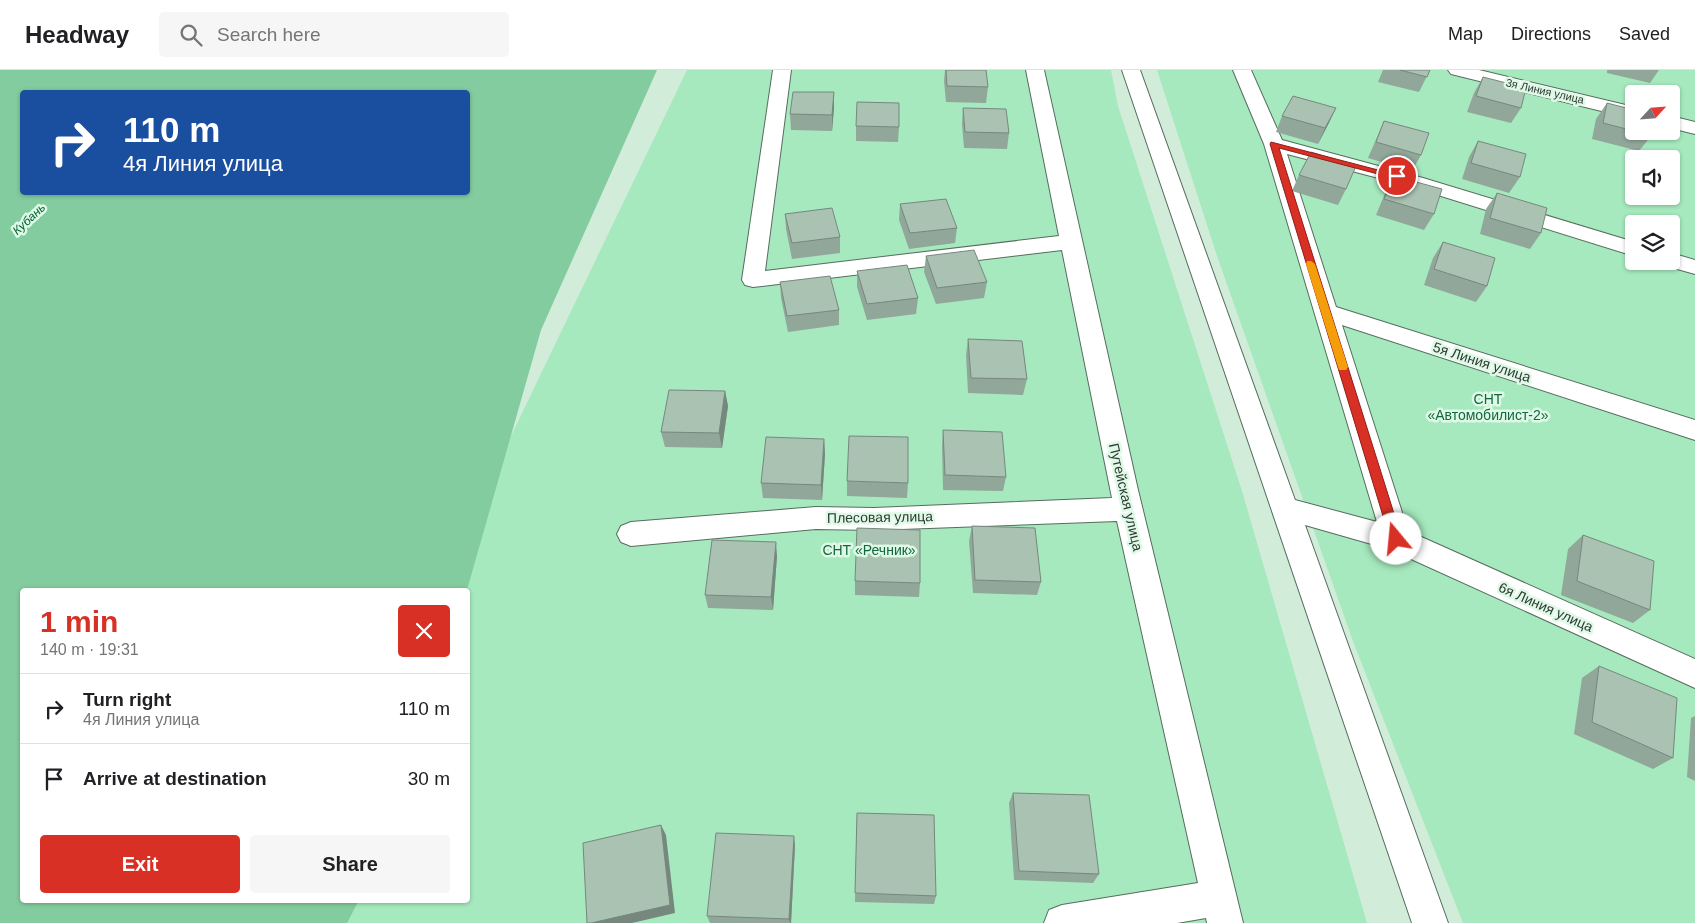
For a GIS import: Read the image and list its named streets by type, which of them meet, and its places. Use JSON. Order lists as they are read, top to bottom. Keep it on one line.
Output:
{"streets":{"street":["3я Линия улица","5я Линия улица","Путейская улица","Плесовая улица","6я Линия улица"]},"crossings":[["Путейская улица","Плесовая улица"]],"water":["Кубань"],"parks":["СНТ «Автомобилист-2»","СНТ «Речник»"],"north":"top right","page":{"header":"Headway","search":"Search here","nav":["Map","Directions","Saved"],"turn":["110 m","4я Линия улица"],"heading":["1 min","140 m · 19:31"],"list":[{"name":"Turn right","note":"4я Линия улица","value":"110 m"},{"name":"Arrive at destination","value":"30 m"}],"buttons":["Exit","Share"]}}
